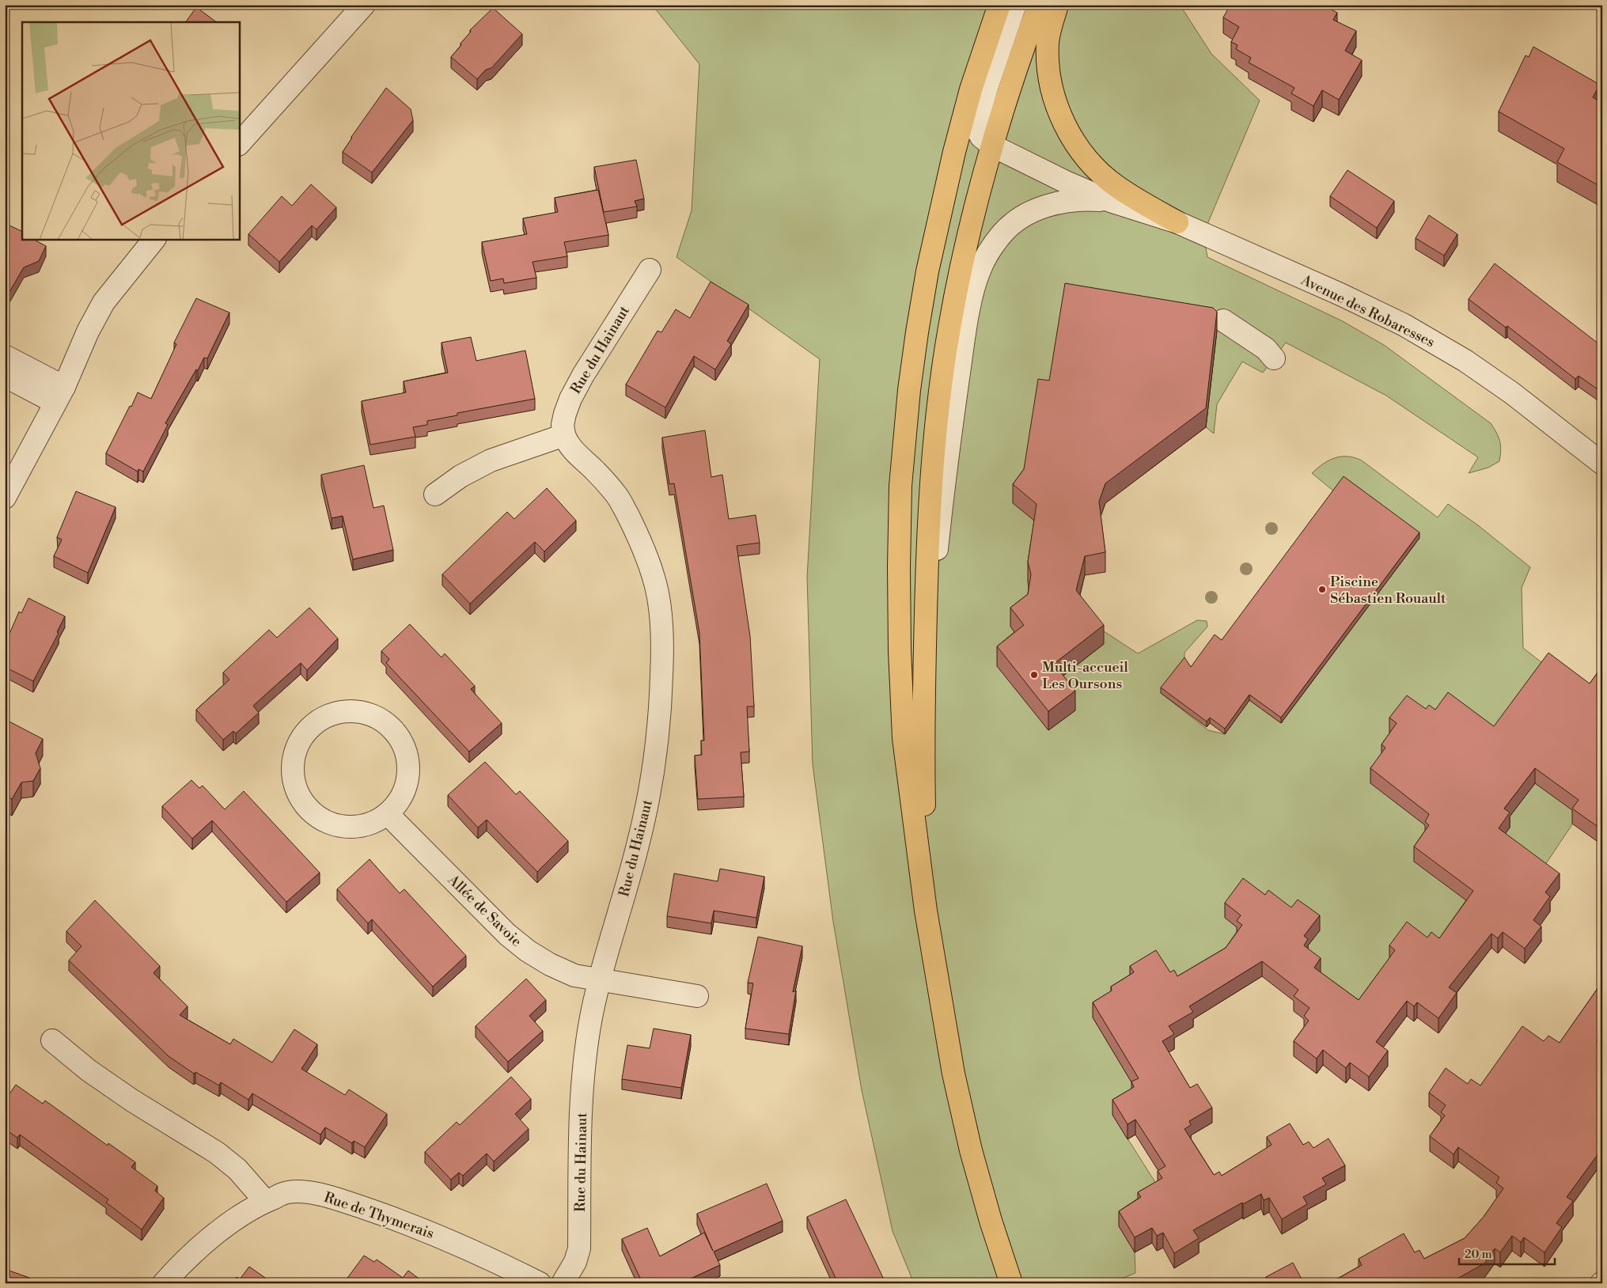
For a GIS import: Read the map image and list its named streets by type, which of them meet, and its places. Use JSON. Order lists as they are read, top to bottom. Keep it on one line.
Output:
{"streets":{"street":["Avenue des Robaresses","Rue du Hainaut","Allée de Savoie","Rue de Thymerais"]},"crossings":[["Rue du Hainaut","Allée de Savoie"]],"places":["Piscine Sébastien Rouault","Multi-accueil Les Oursons"],"scale_bar":"20 m"}
